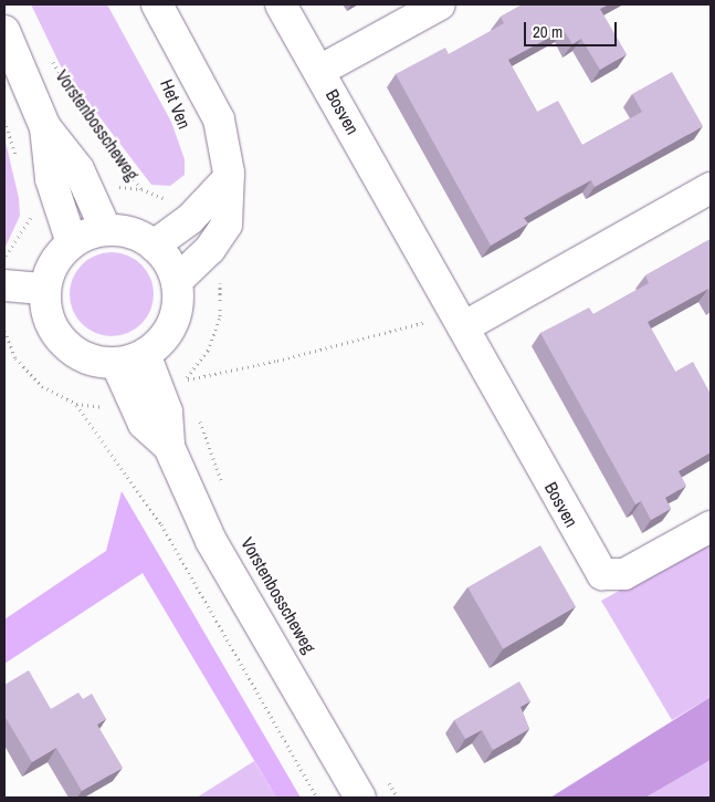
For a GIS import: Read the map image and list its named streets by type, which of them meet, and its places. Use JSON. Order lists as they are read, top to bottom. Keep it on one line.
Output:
{"streets":{"street":["Het Ven","Bosven","Vorstenbosscheweg"]},"crossings":[["Het Ven","Vorstenbosscheweg"]],"scale_bar":"20 m"}
